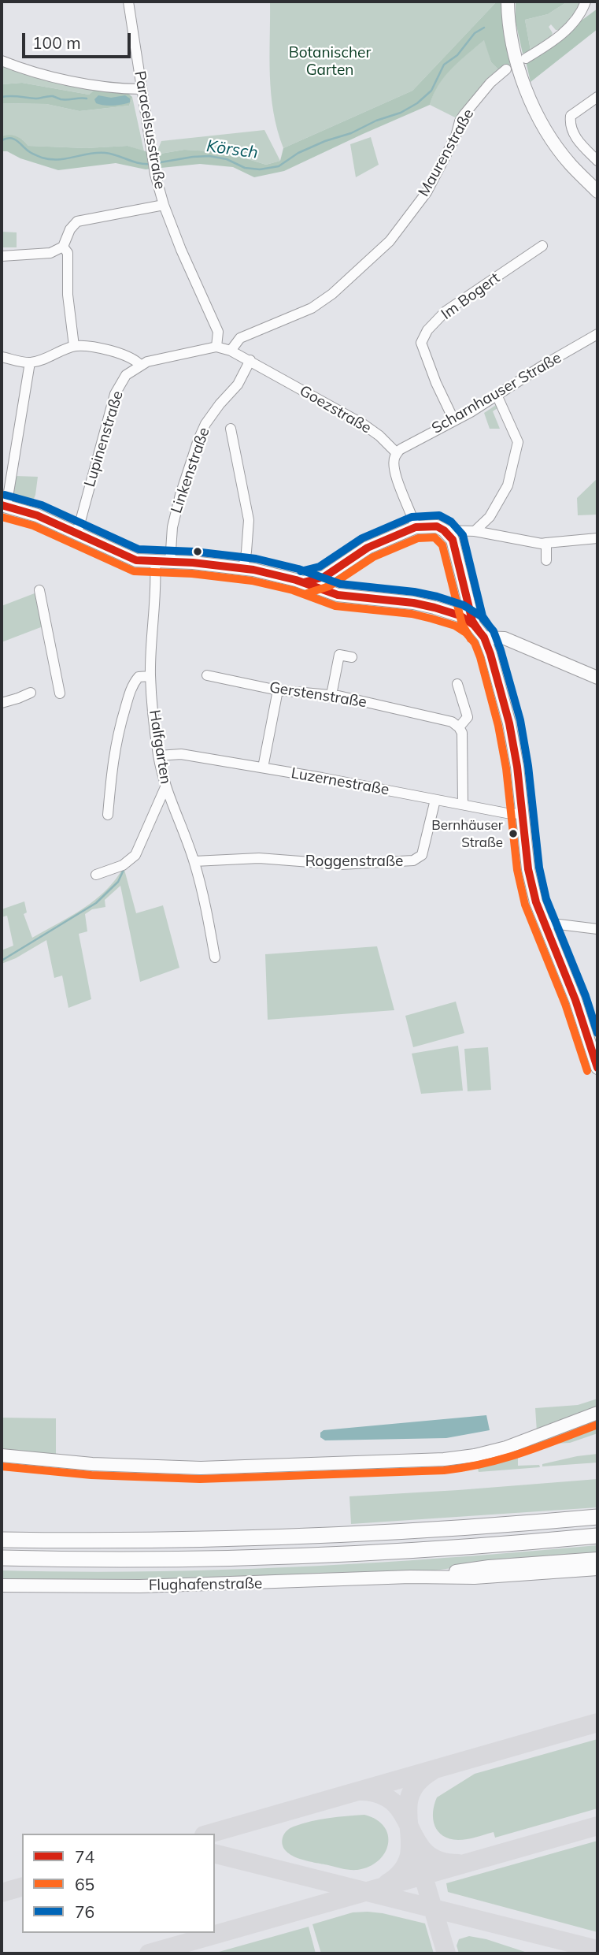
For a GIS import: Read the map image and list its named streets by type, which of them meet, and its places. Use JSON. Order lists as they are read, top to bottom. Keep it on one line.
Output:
{"streets":{"main road":["Flughafenstraße"],"street":["Paracelsusstraße","Maurenstraße","Im Bogert","Scharnhauser Straße","Goezstraße","Lupinenstraße","Linkenstraße","Gerstenstraße","Halfgarten","Luzernestraße","Roggenstraße"]},"crossings":[["Paracelsusstraße","Goezstraße"],["Paracelsusstraße","Lupinenstraße"],["Maurenstraße","Goezstraße"],["Im Bogert","Scharnhauser Straße"],["Scharnhauser Straße","Goezstraße"],["Goezstraße","Lupinenstraße"],["Goezstraße","Linkenstraße"],["Halfgarten","Luzernestraße"],["Halfgarten","Roggenstraße"],["Luzernestraße","Roggenstraße"]],"water":["Körsch"],"parks":["Botanischer Garten"],"places":["Bernhäuser Straße"],"lines":["transit line 76","transit line 74","transit line 65"],"legend":["74","65","76"],"scale_bar":"100 m"}
